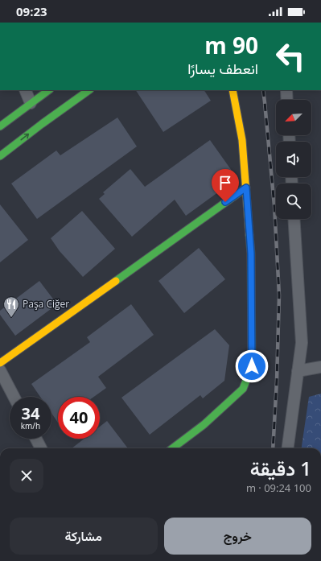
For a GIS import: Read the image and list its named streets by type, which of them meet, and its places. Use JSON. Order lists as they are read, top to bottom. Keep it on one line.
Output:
{"places":{"restaurant":["Paşa Ciğer"]},"north":"bottom left","page":{"status":"09:23","turn":["90 m","انعطف يسارًا"],"speed":"34 km/h","limit":"40","heading":["1 دقيقة","100 m · 09:24"],"buttons":["خروج","مشاركة"]}}
